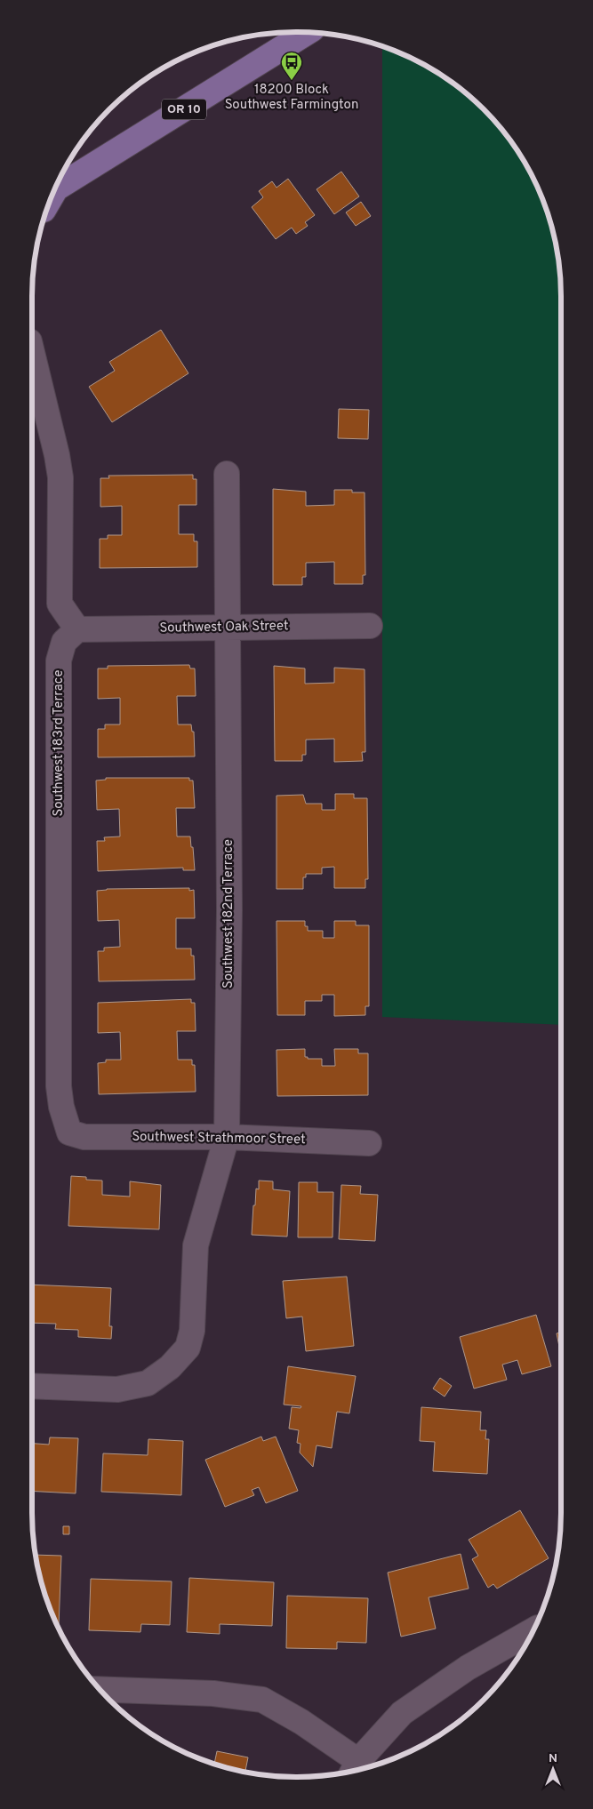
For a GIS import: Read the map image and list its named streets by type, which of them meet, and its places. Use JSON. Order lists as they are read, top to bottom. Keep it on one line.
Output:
{"streets":{"main road":["OR 10"],"street":["Southwest Oak Street","Southwest 183rd Terrace","Southwest 182nd Terrace","Southwest Strathmoor Street"]},"crossings":[["Southwest Oak Street","Southwest 183rd Terrace"],["Southwest Oak Street","Southwest 182nd Terrace"],["Southwest 183rd Terrace","Southwest Strathmoor Street"],["Southwest 182nd Terrace","Southwest Strathmoor Street"]],"places":{"bus stop":["18200 Block Southwest Farmington"]},"north":"top"}
